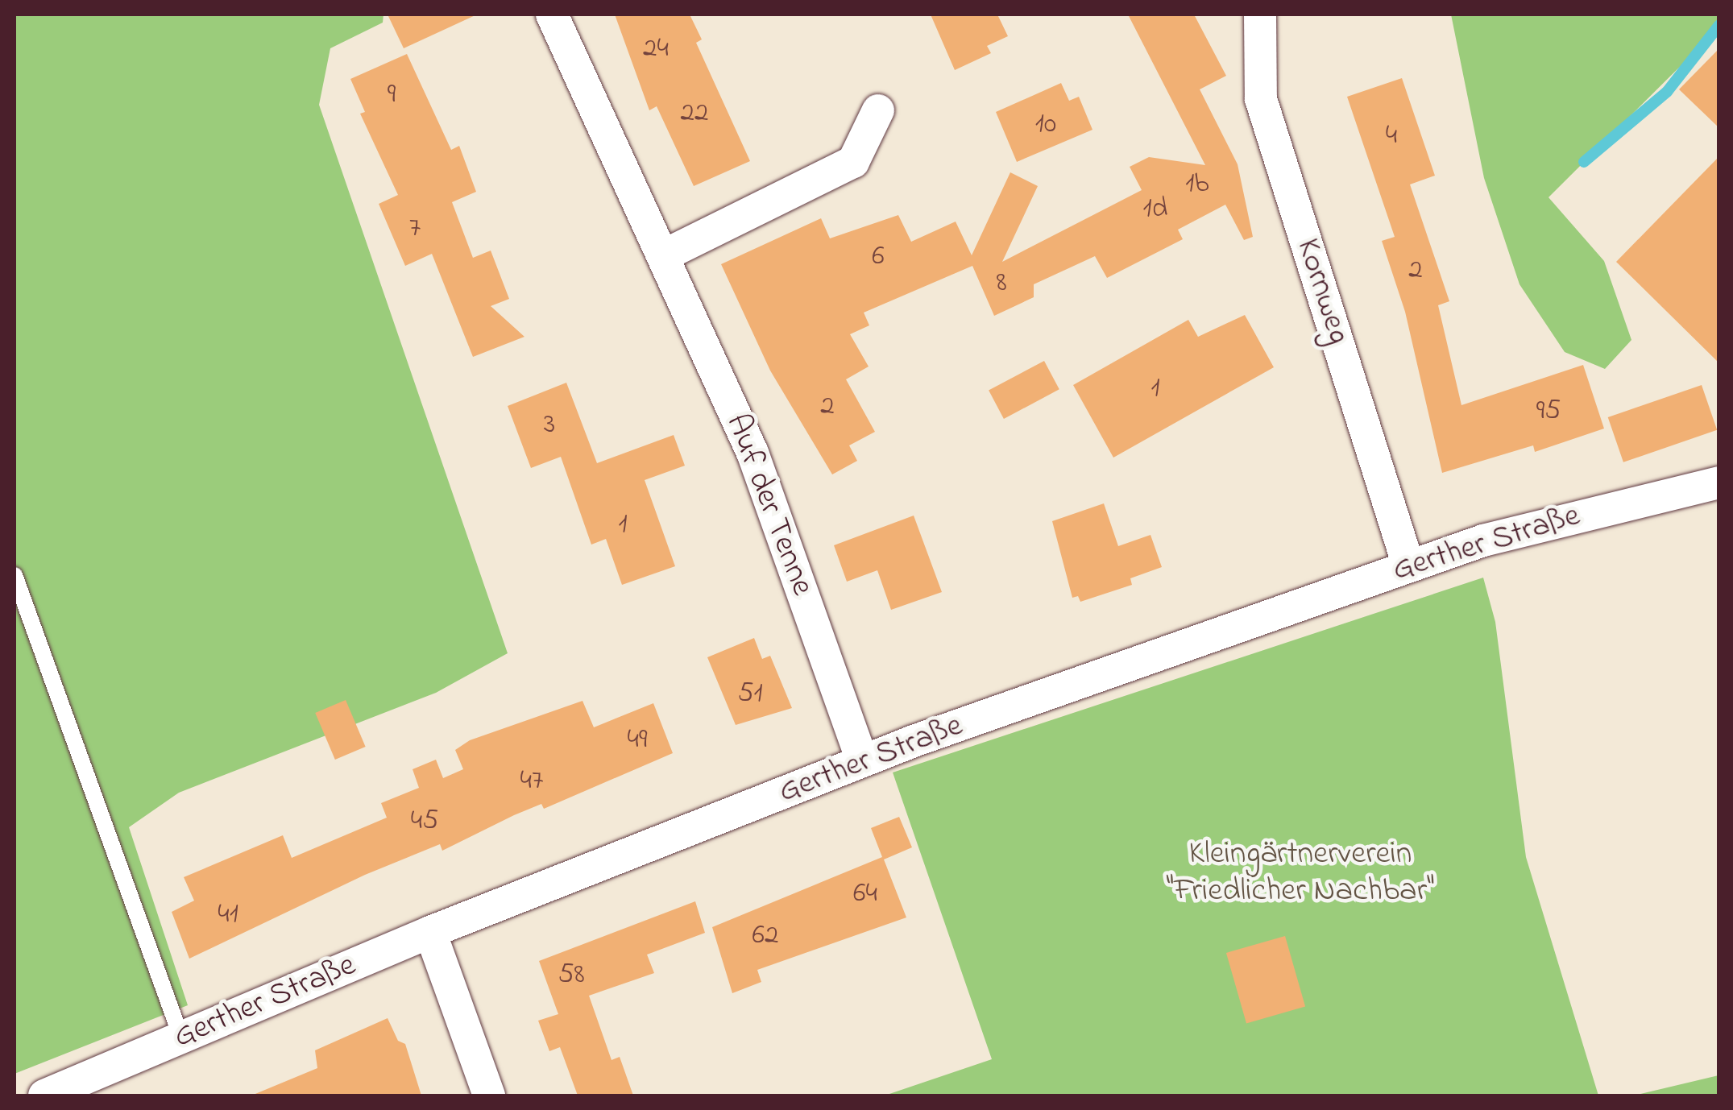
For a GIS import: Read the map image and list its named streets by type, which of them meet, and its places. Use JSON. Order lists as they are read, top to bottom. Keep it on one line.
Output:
{"streets":{"street":["Kornweg","Auf der Tenne","Gerther Straße"]},"crossings":[["Kornweg","Gerther Straße"],["Auf der Tenne","Gerther Straße"]],"parks":["Kleingärtnerverein \"Friedlicher Nachbar\""],"house_numbers":["24","9","22","10","4","1b","1d","7","6","2","8","1","2","95","3","1","51","49","47","45","64","41","62","58"]}
